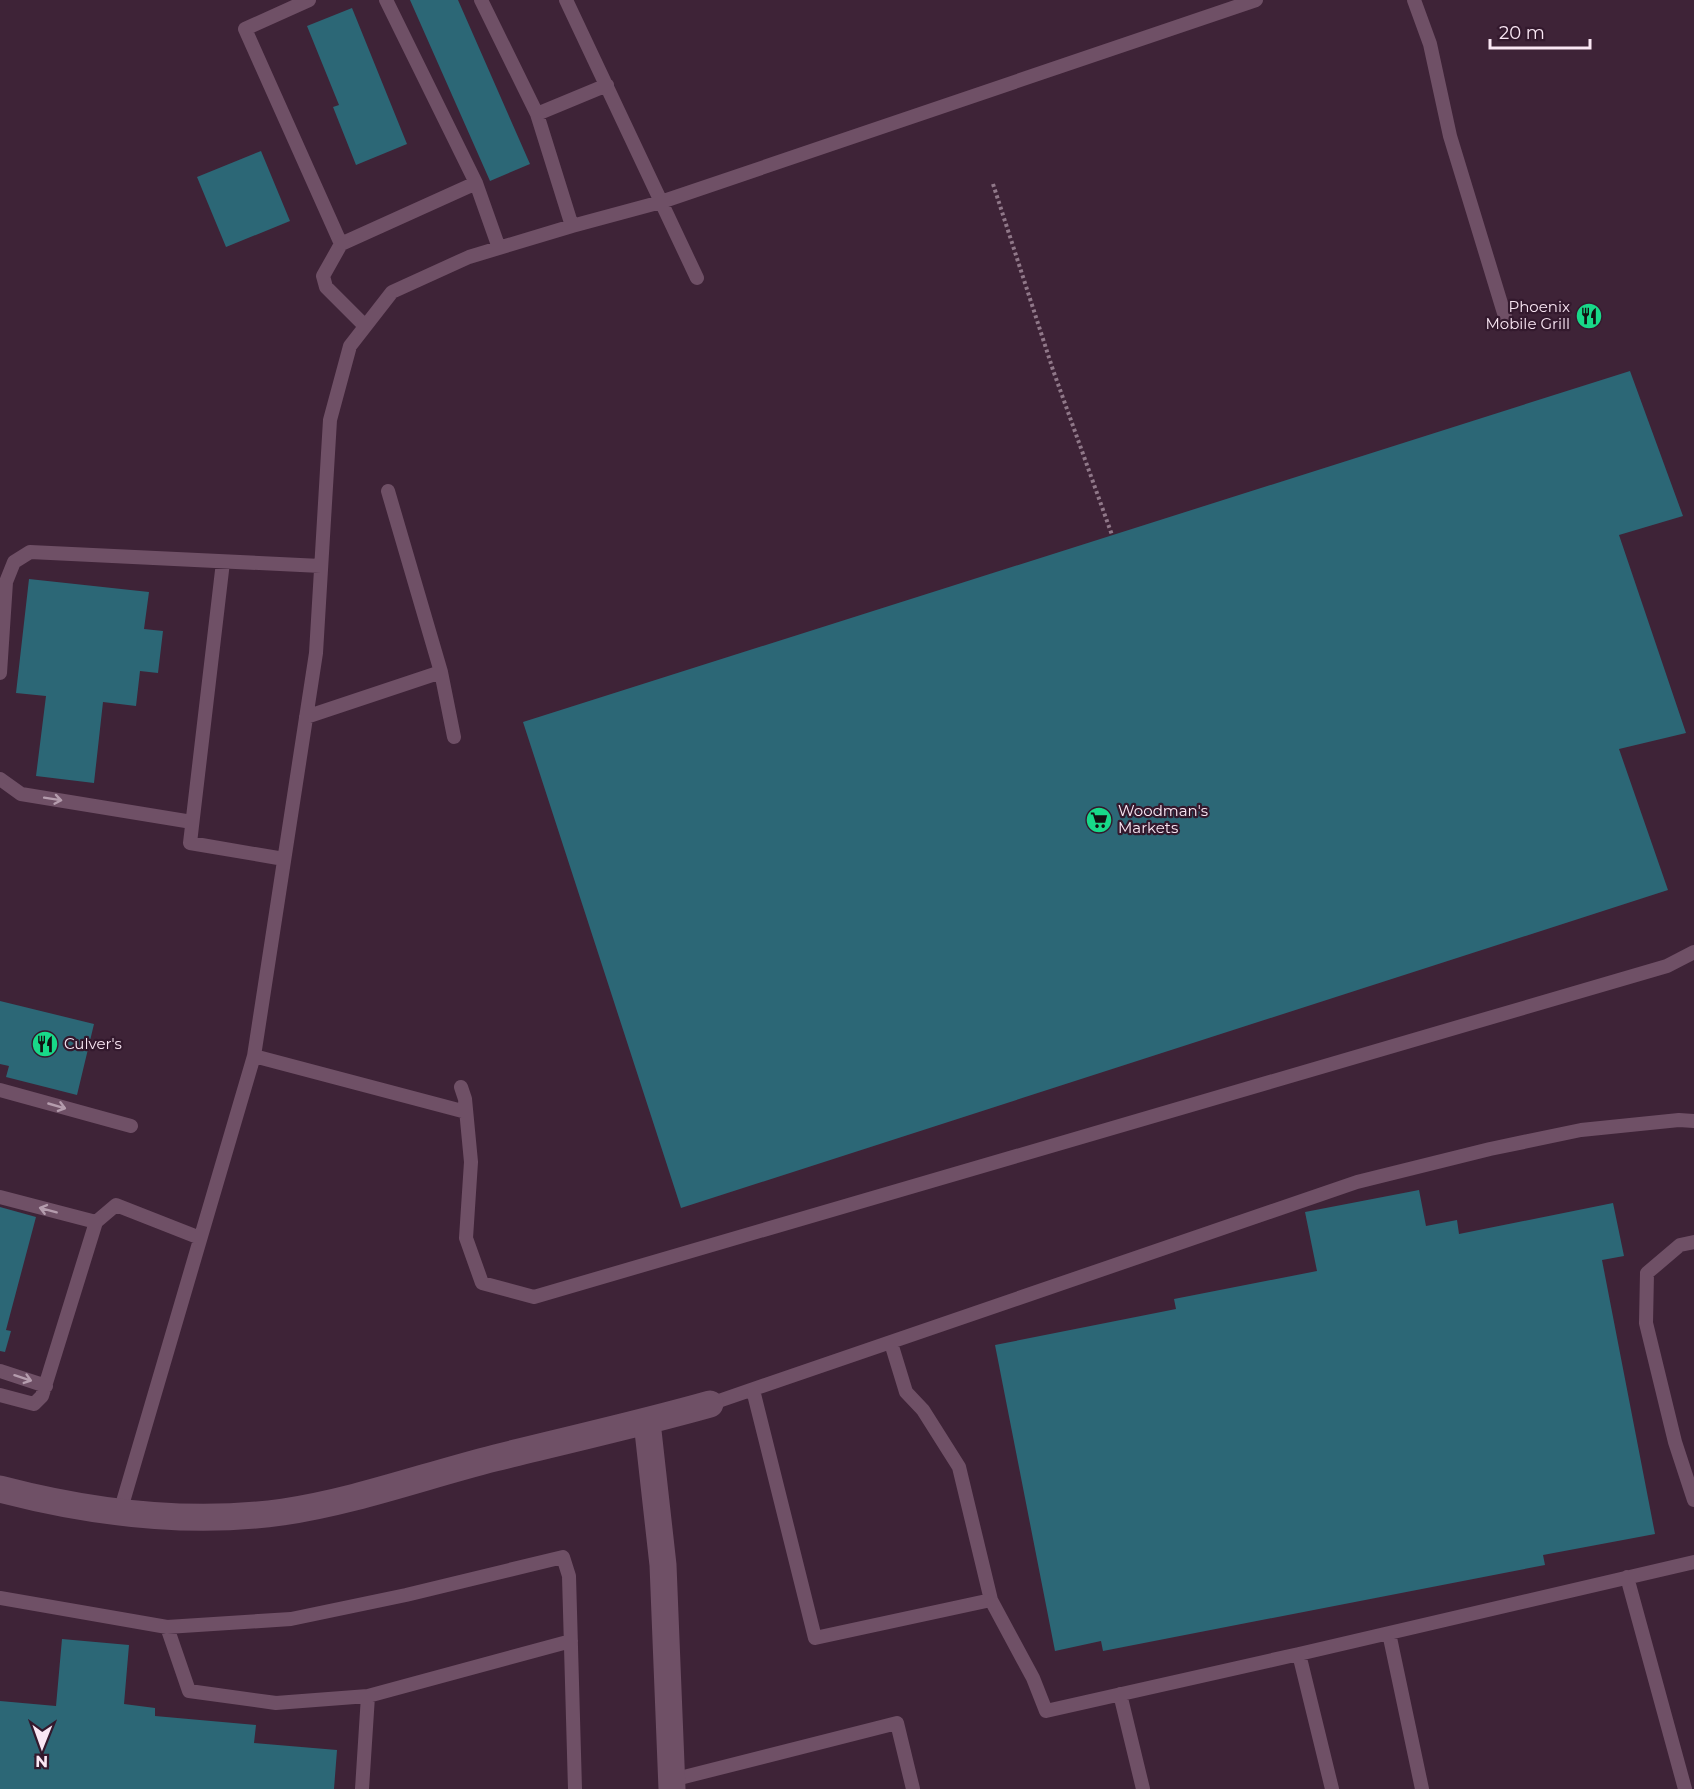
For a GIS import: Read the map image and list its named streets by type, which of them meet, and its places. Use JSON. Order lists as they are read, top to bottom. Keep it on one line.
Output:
{"places":{"restaurant":["Phoenix Mobile Grill","Culver's"],"supermarket":["Woodman's Markets"]},"scale_bar":"20 m","north":"bottom"}
